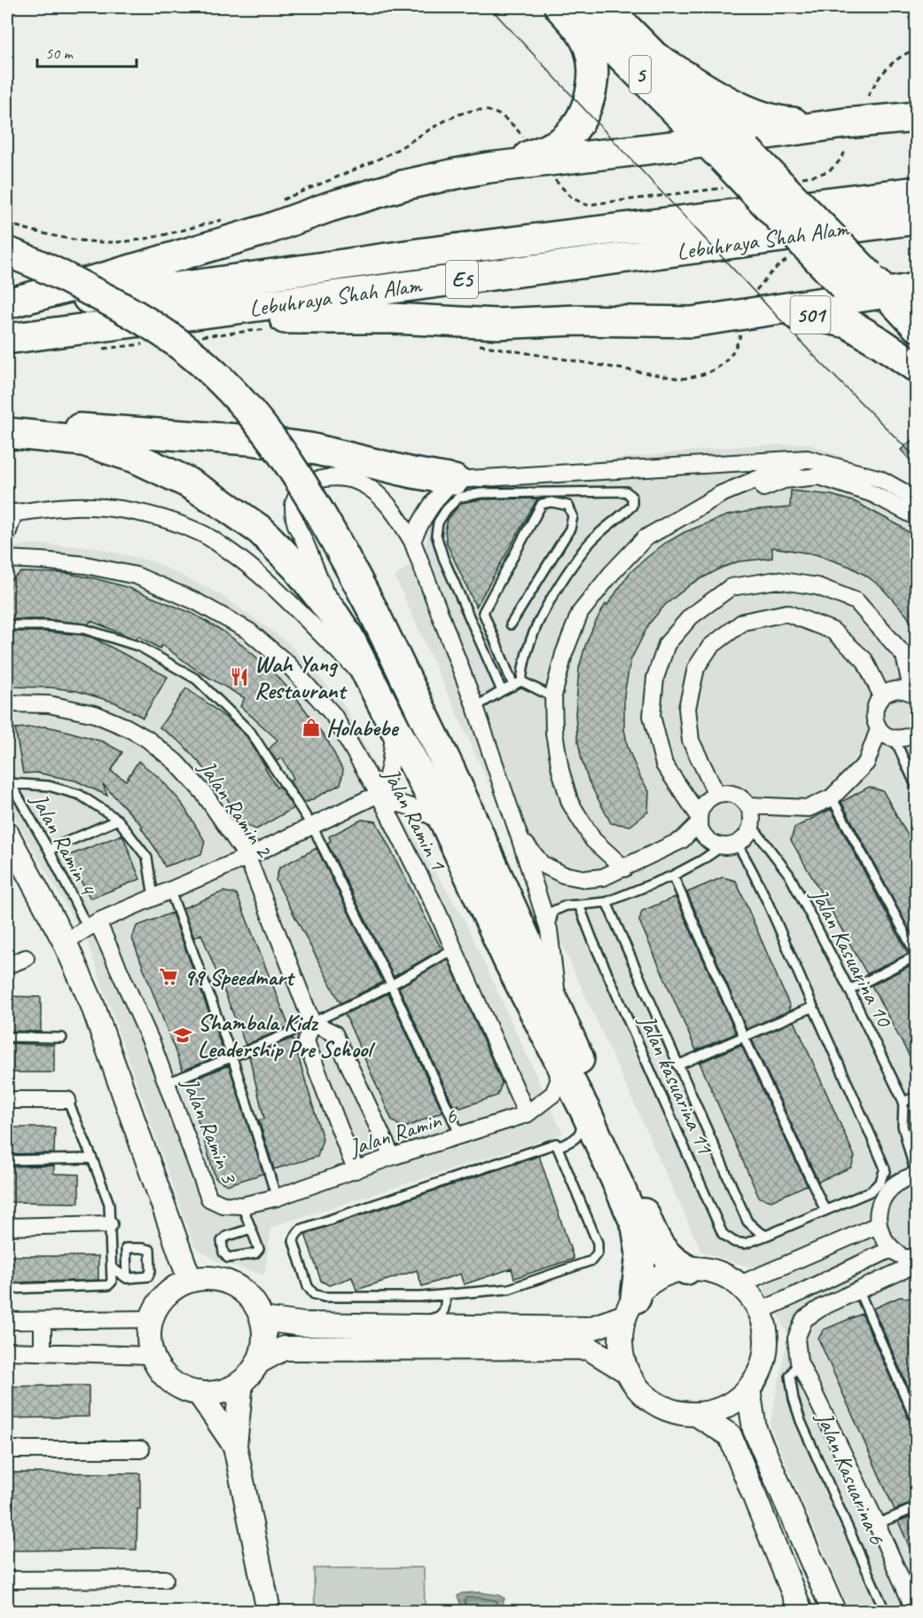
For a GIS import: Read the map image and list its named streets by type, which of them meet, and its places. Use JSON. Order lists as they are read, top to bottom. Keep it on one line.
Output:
{"streets":{"highway":["5","Lebuhraya Shah Alam","E5","501"],"street":["Jalan Ramin 2","Jalan Ramin 1","Jalan Ramin 3","Jalan Ramin 6","Jalan Kasuarina 6"],"lane":["Jalan Ramin 4","Jalan Kasuarina 10","Jalan kasuarina 11"]},"crossings":[["5","501"],["Jalan Ramin 2","Jalan Ramin 6"],["Jalan Ramin 1","Jalan Ramin 6"],["Jalan Ramin 4","Jalan Ramin 3"],["Jalan Ramin 3","Jalan Ramin 6"]],"places":{"restaurant":["Wah Yang Restaurant"],"shop":["Holabebe"],"supermarket":["99 Speedmart"],"school or university":["Shambala Kidz Leadership Pre School"]},"scale_bar":"50 m"}
